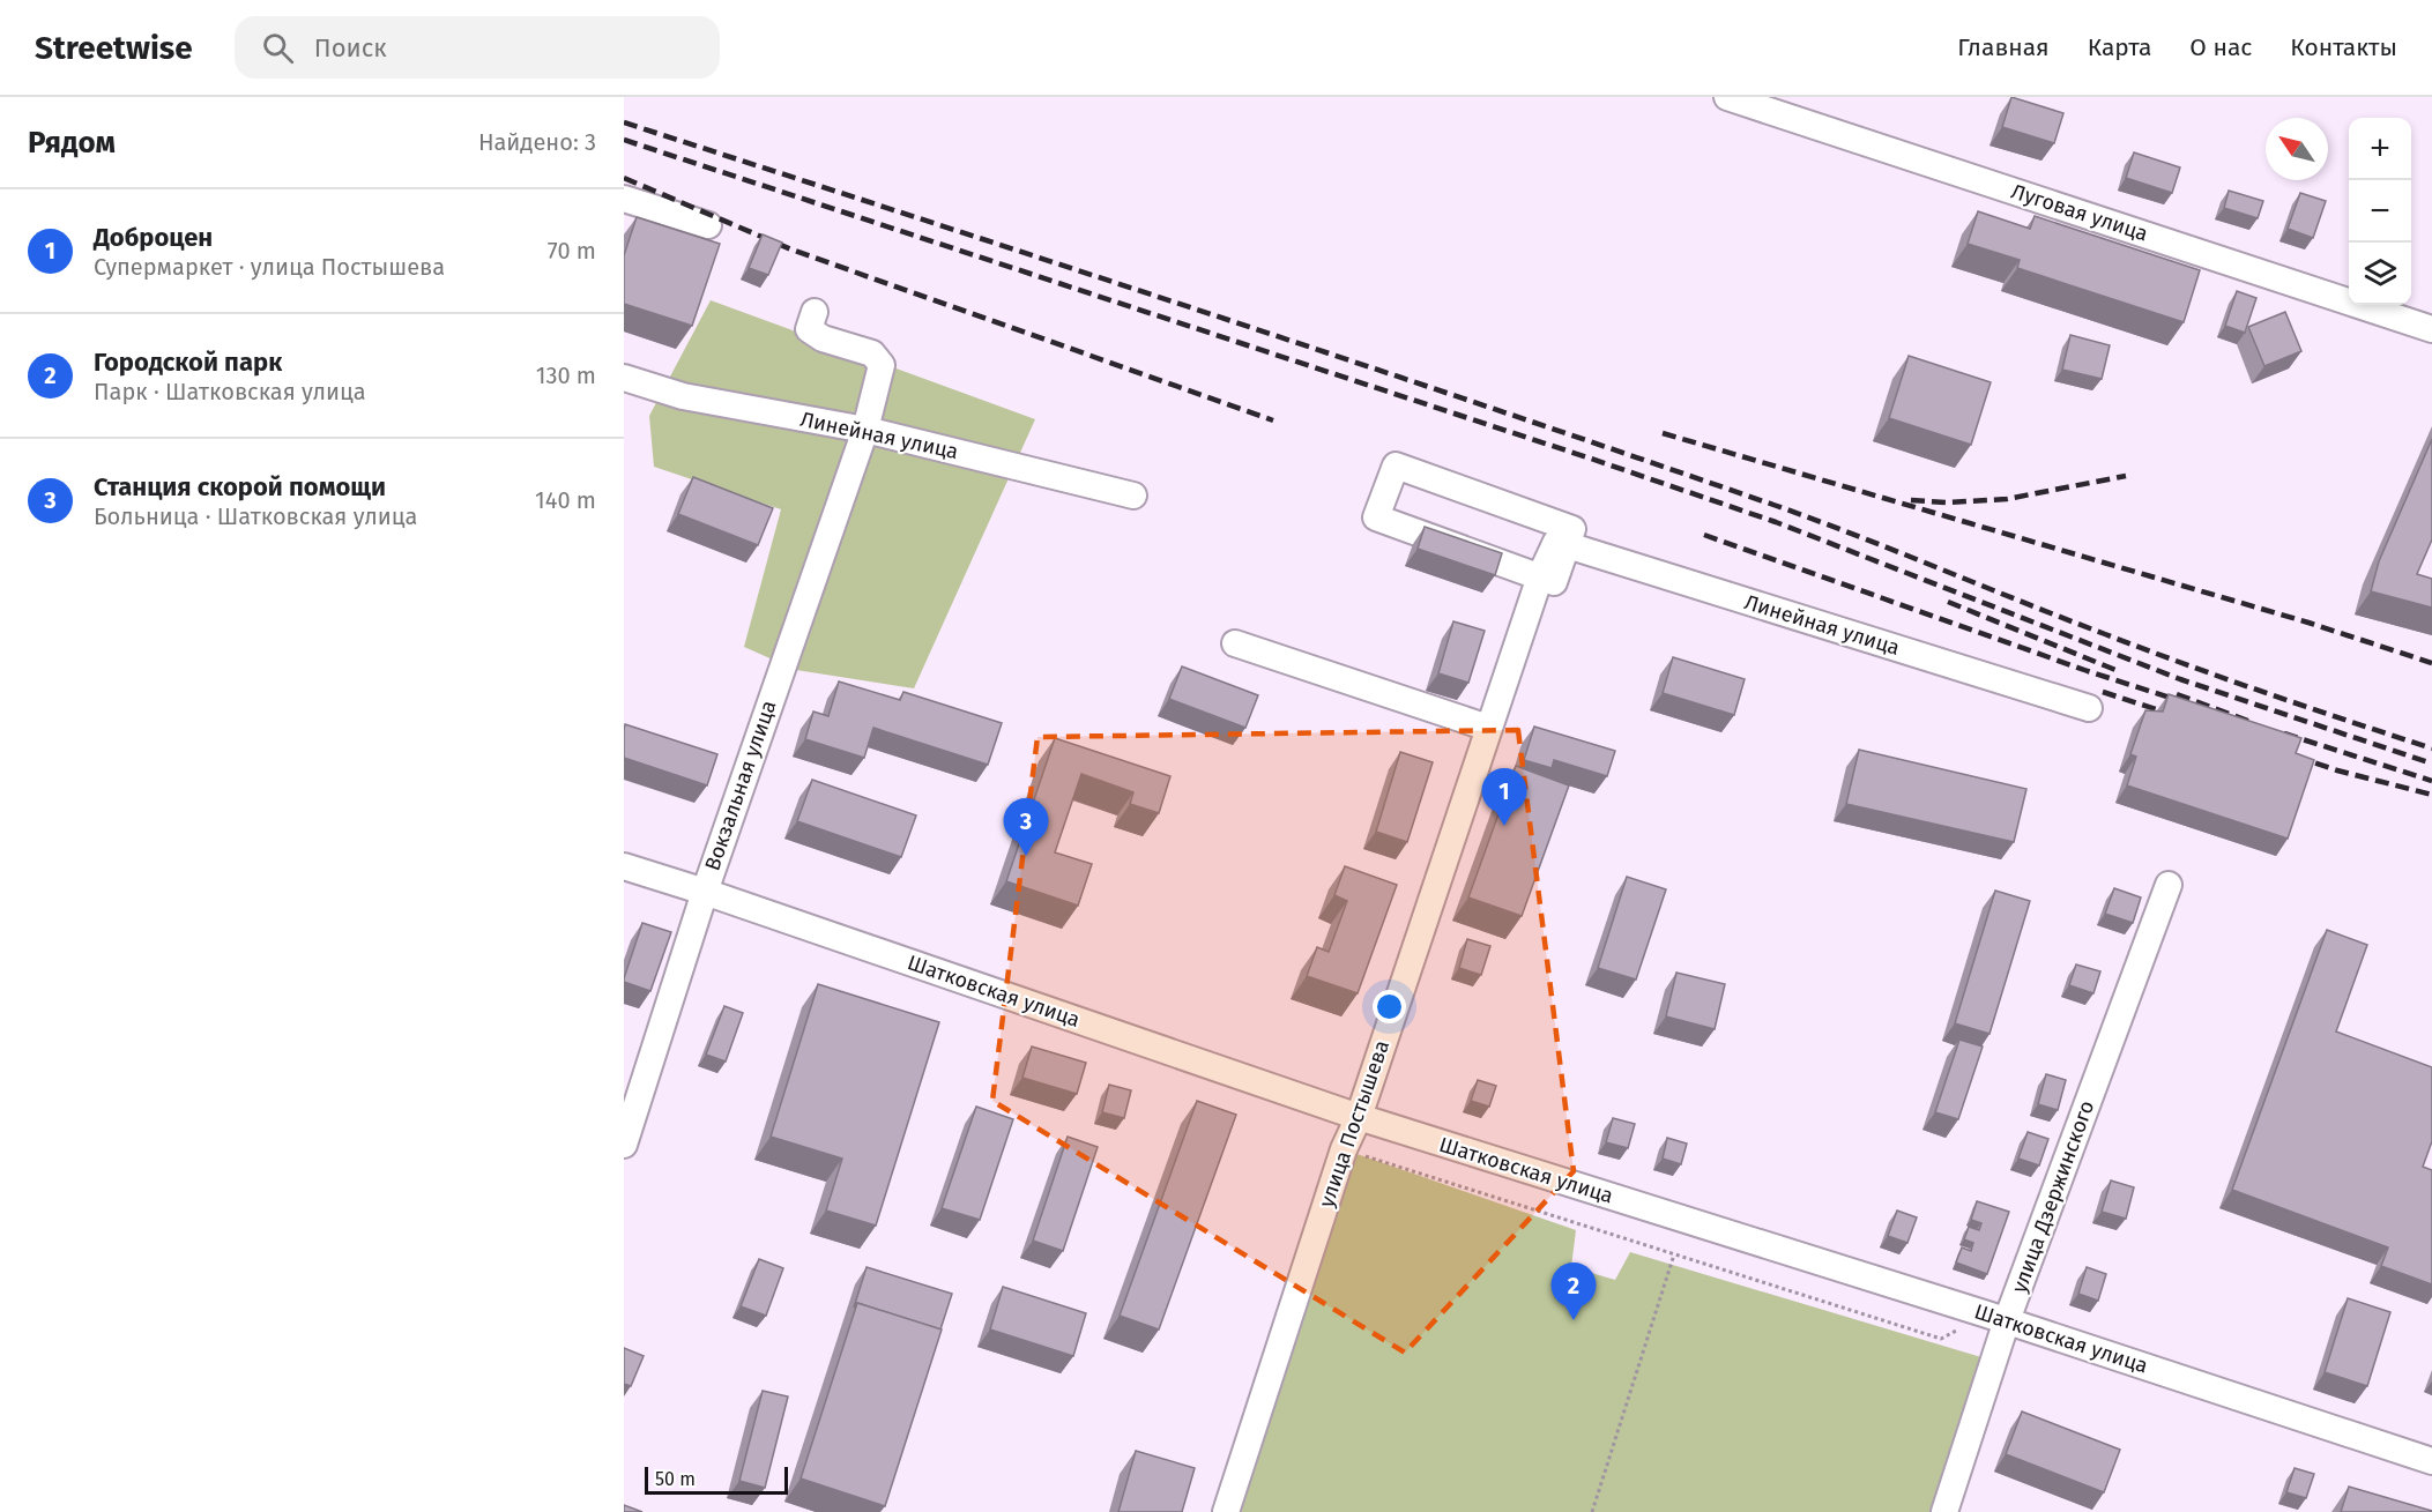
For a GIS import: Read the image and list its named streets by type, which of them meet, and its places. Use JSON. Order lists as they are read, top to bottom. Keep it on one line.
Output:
{"streets":{"street":["Луговая улица","Линейная улица","Вокзальная улица","Шатковская улица","улица Постышева","улица Дзержинского"]},"crossings":[["Линейная улица","Вокзальная улица"],["Линейная улица","улица Постышева"],["Вокзальная улица","Шатковская улица"],["Шатковская улица","улица Постышева"],["Шатковская улица","улица Дзержинского"]],"scale_bar":"50 m","north":"top left","page":{"header":"Streetwise","search":"Поиск","nav":["Главная","Карта","О нас","Контакты"],"heading":["Рядом","Найдено: 3"],"map_buttons":["+","−"],"list":[{"mark":"1","name":"Доброцен","note":"Супермаркет · улица Постышева","value":"70 m"},{"mark":"2","name":"Городской парк","note":"Парк · Шатковская улица","value":"130 m"},{"mark":"3","name":"Станция скорой помощи","note":"Больница · Шатковская улица","value":"140 m"}],"pins":["1","3","2"],"scale":"50 m"}}
